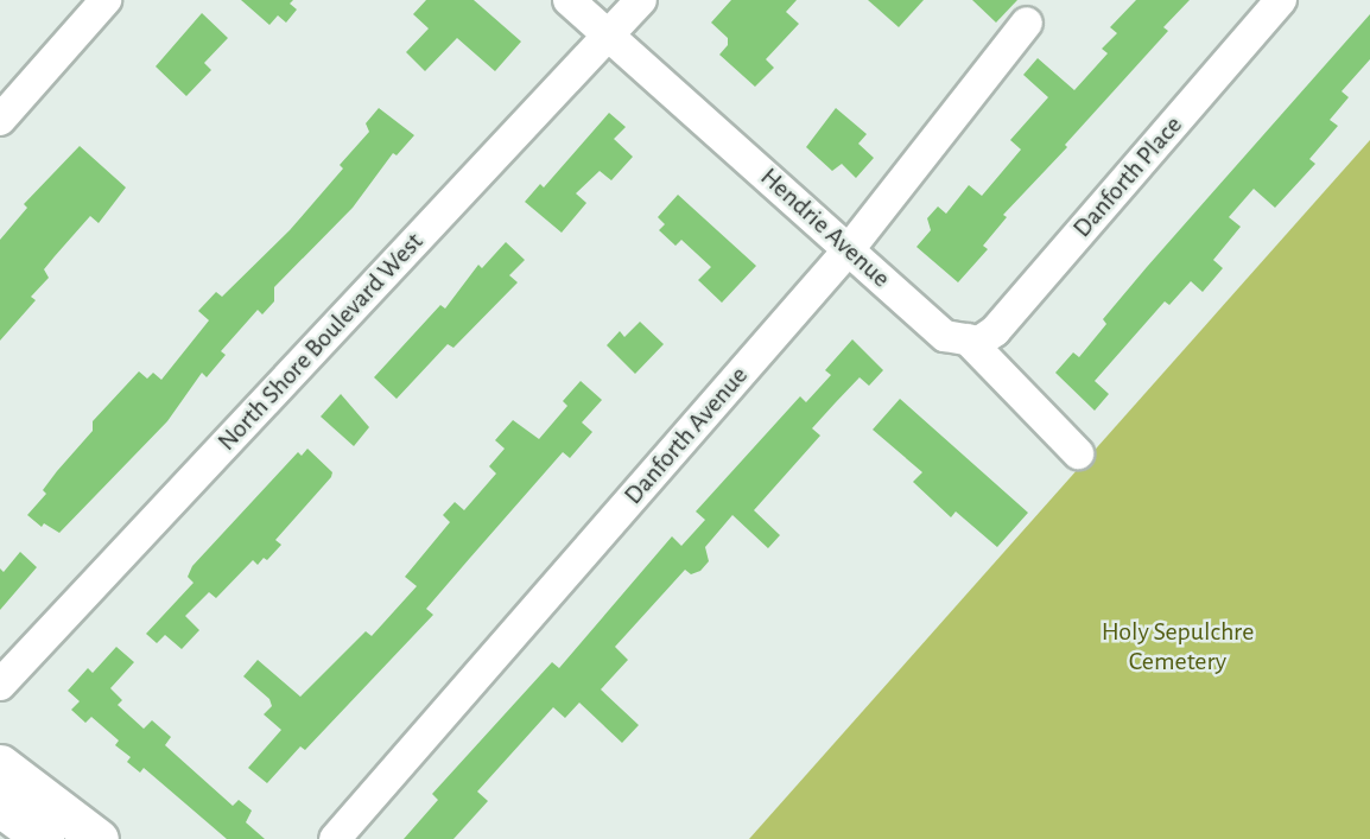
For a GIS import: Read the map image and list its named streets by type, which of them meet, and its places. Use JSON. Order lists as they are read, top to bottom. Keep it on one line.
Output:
{"streets":{"street":["Danforth Place","Hendrie Avenue","North Shore Boulevard West","Danforth Avenue"]},"crossings":[["Danforth Place","Hendrie Avenue"],["Hendrie Avenue","North Shore Boulevard West"],["Hendrie Avenue","Danforth Avenue"]],"parks":["Holy Sepulchre Cemetery"]}
